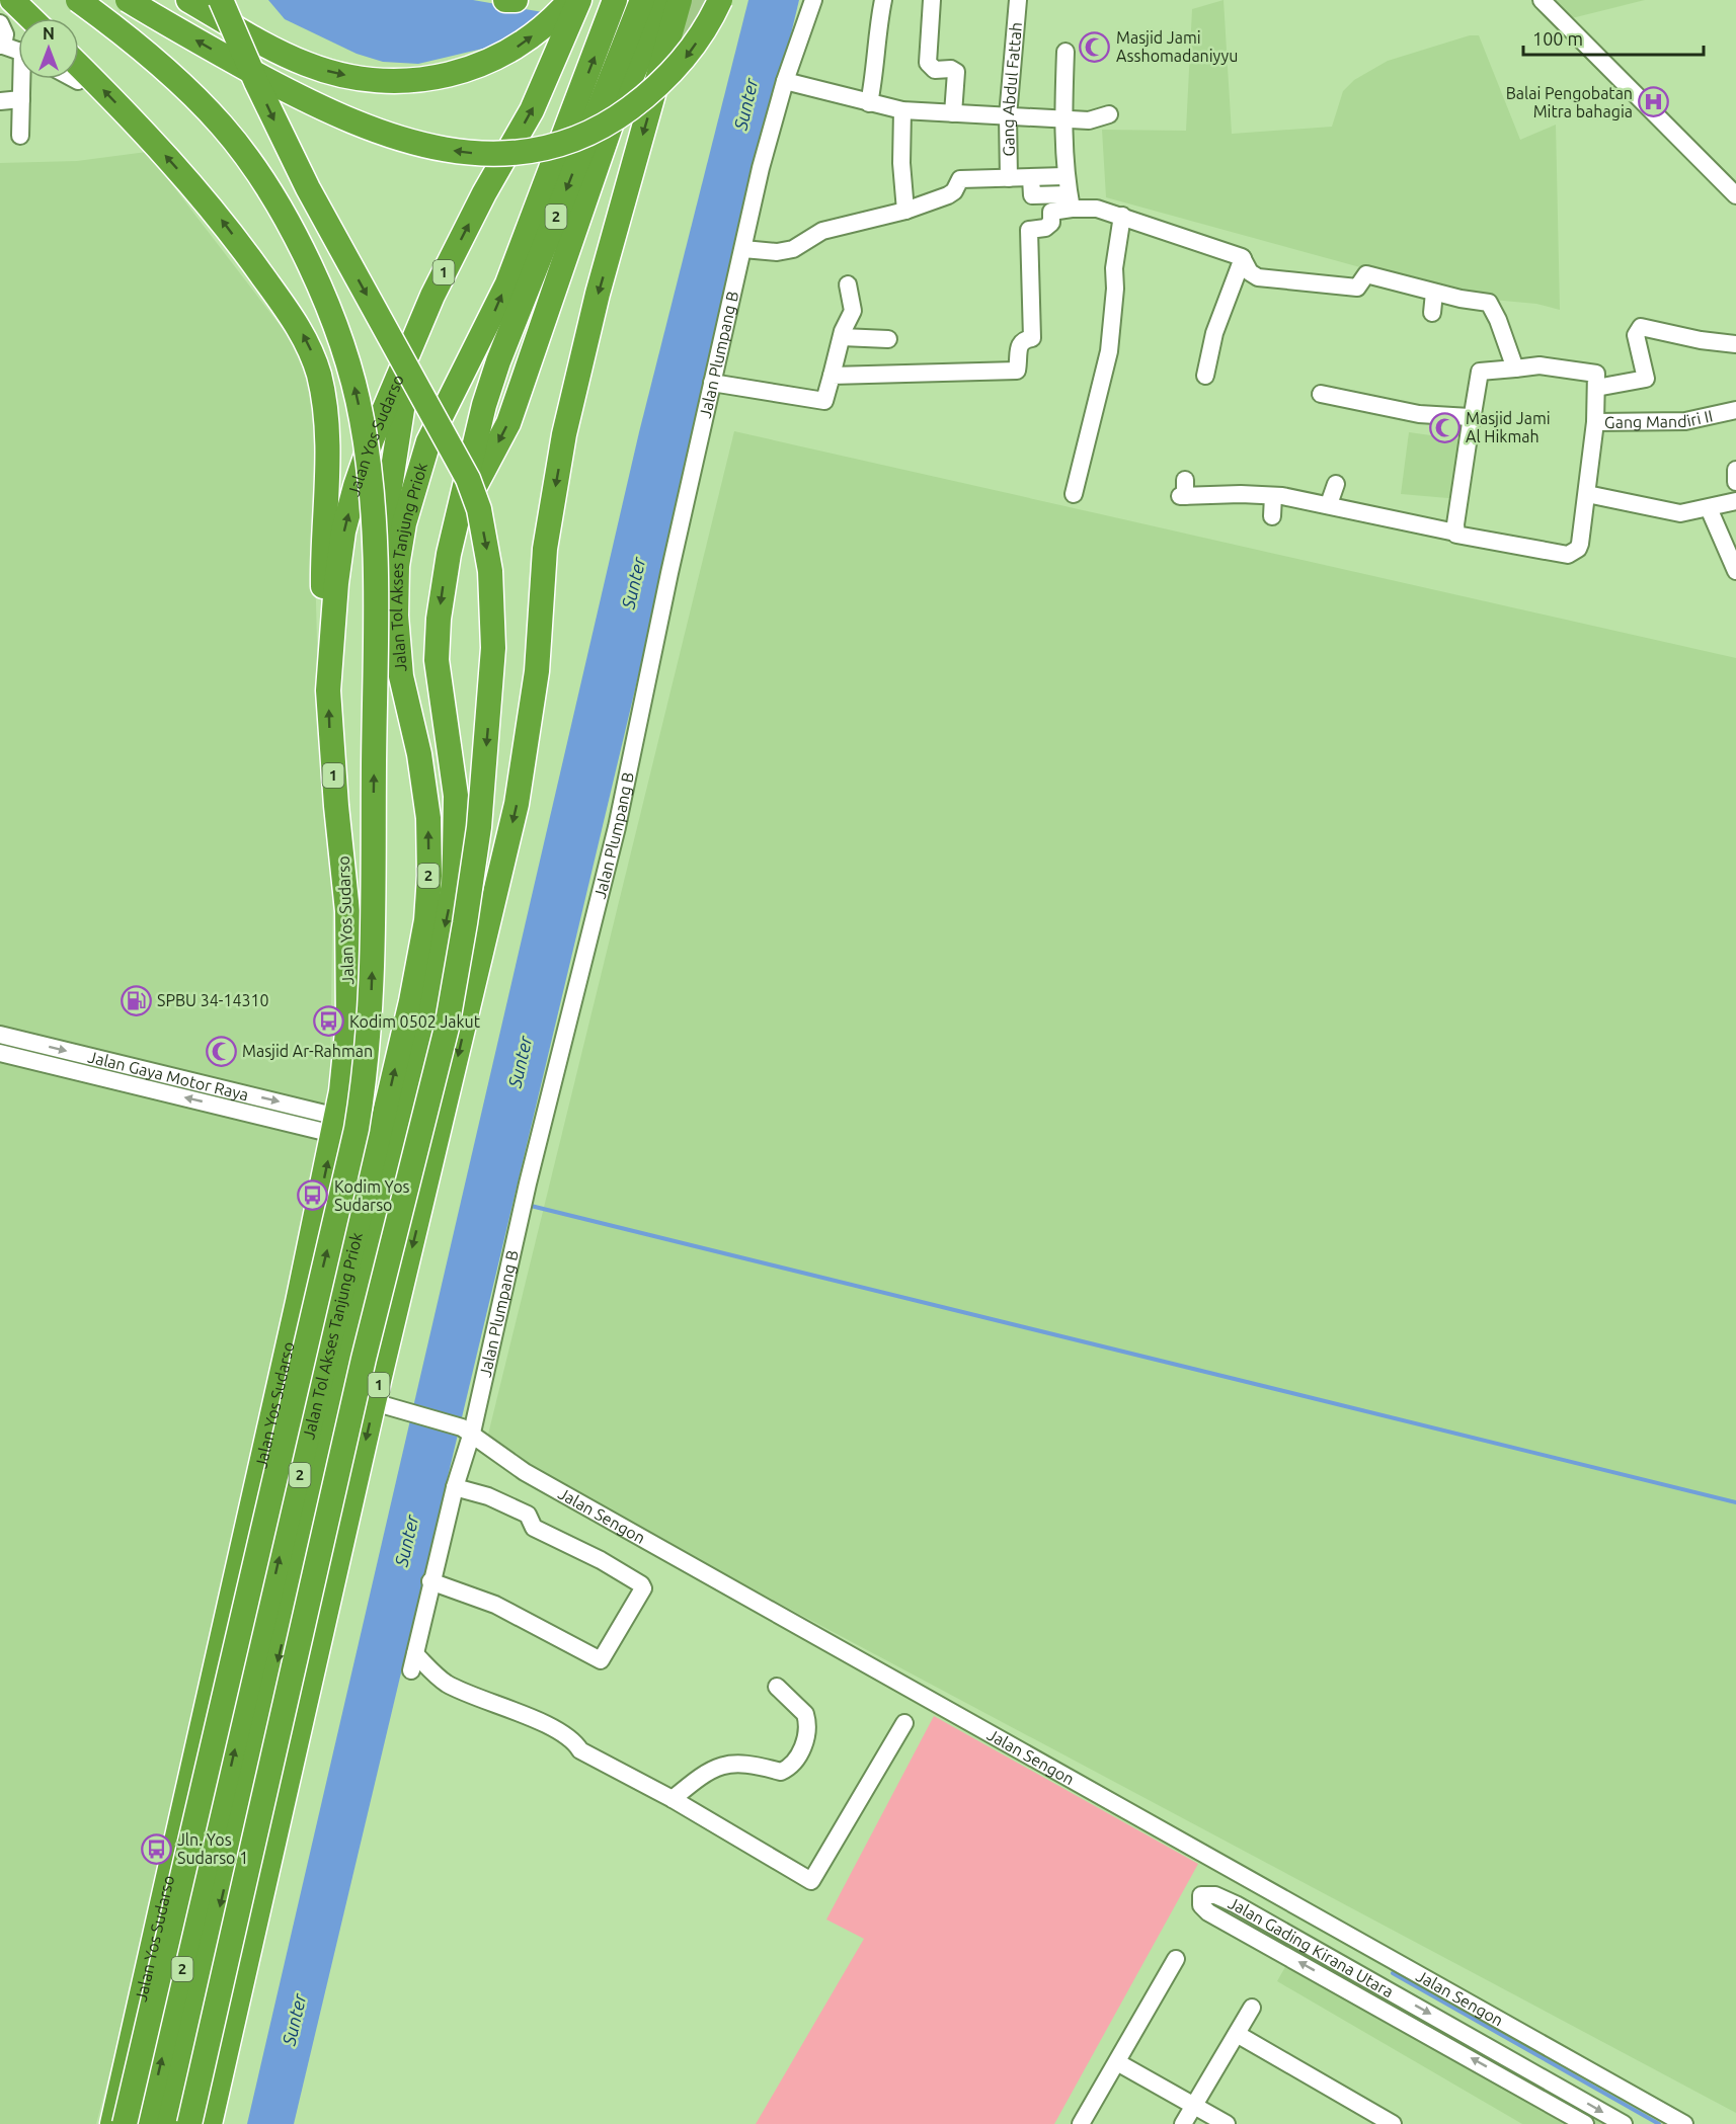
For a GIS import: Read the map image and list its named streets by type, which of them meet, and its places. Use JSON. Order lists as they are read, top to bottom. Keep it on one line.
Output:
{"streets":{"highway":["2","1","Jalan Yos Sudarso","Jalan Tol Akses Tanjung Priok"],"street":["Gang Abdul Fattah","Jalan Plumpang B","Gang Mandiri II","Jalan Gaya Motor Raya","Jalan Sengon","Jalan Gading Kirana Utara"]},"crossings":[["1","Jalan Sengon"],["Jalan Plumpang B","Jalan Sengon"],["Jalan Yos Sudarso","Jalan Gaya Motor Raya"]],"water":["Sunter"],"places":{"mosque":["Masjid Jami Asshomadaniyyu","Masjid Jami Al Hikmah","Masjid Ar-Rahman"],"hospital":["Balai Pengobatan Mitra bahagia"],"fuel station":["SPBU 34-14310"],"bus stop":["Kodim 0502 Jakut","Kodim Yos Sudarso","Jln. Yos Sudarso 1"]},"scale_bar":"100 m","north":"top"}
